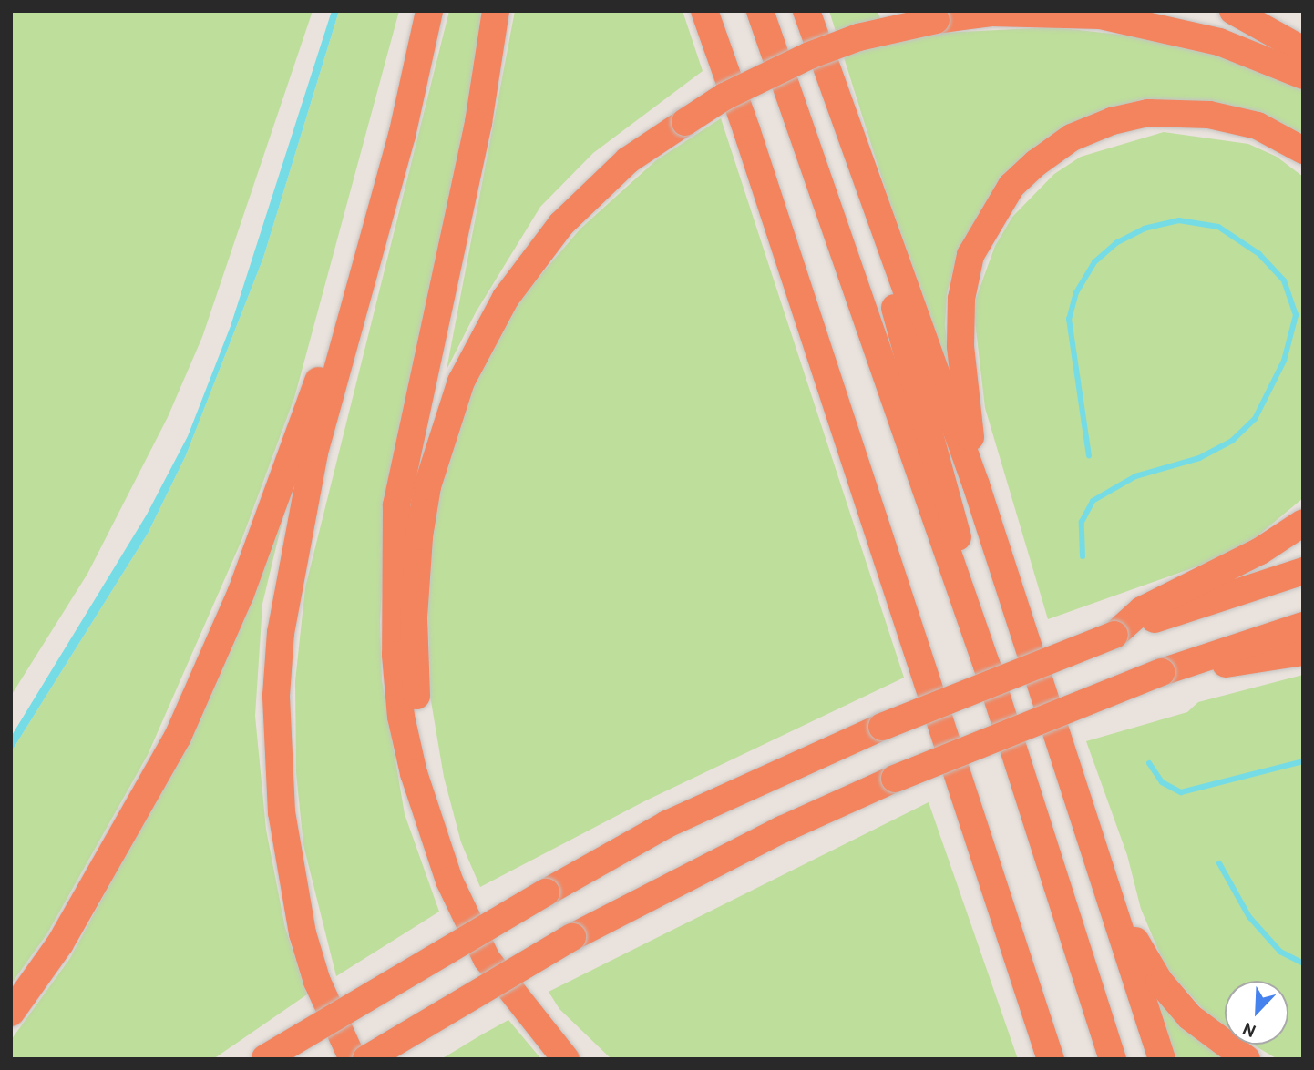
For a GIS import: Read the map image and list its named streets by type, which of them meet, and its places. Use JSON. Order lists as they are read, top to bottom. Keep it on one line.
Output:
{"north":"bottom left"}
